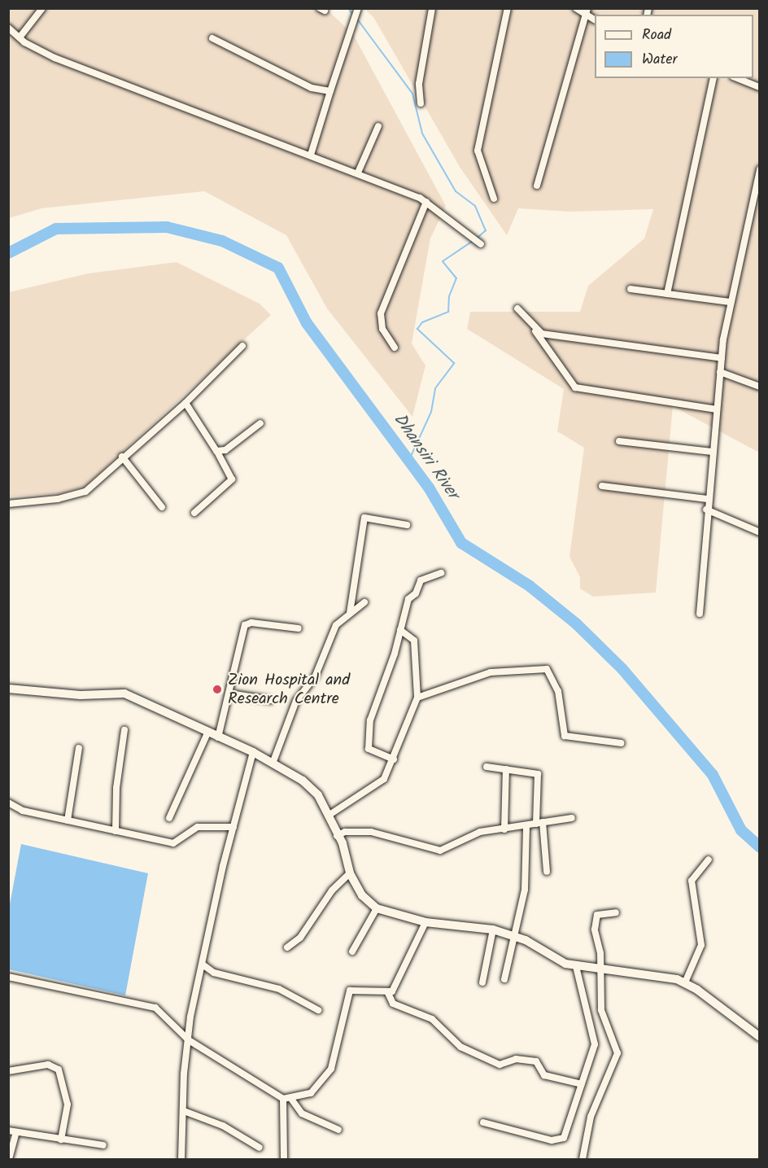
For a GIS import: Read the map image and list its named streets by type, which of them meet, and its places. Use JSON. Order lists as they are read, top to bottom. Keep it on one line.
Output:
{"water":["Dhansiri River"],"places":["Zion Hospital and Research Centre"],"legend":["Road","Water"]}
